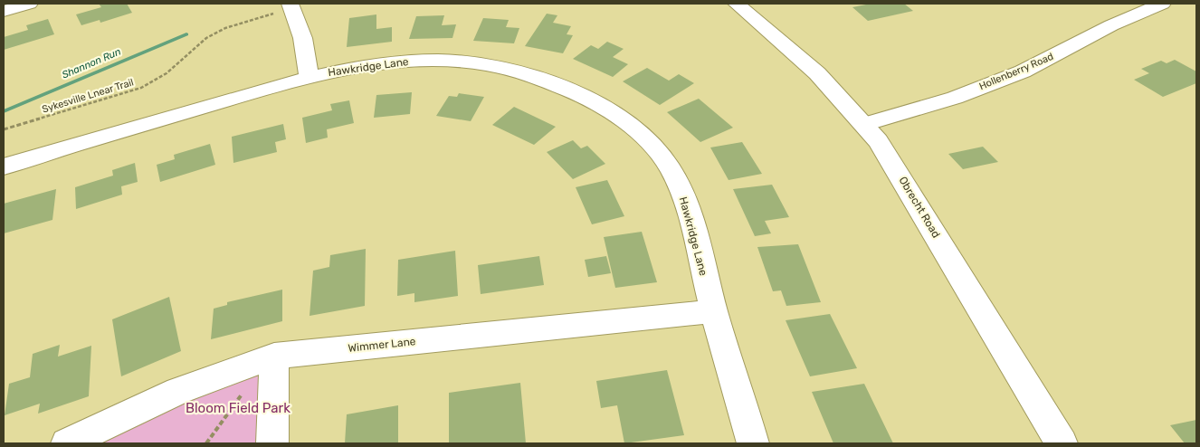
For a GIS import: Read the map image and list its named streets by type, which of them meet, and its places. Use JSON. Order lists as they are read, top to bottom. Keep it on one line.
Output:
{"streets":{"street":["Hawkridge Lane","Hollenberry Road","Obrecht Road","Wimmer Lane"],"path":["Sykesville Lnear Trail"]},"crossings":[["Hawkridge Lane","Wimmer Lane"],["Hollenberry Road","Obrecht Road"]],"water":["Shannon Run"],"parks":["Bloom Field Park"]}
